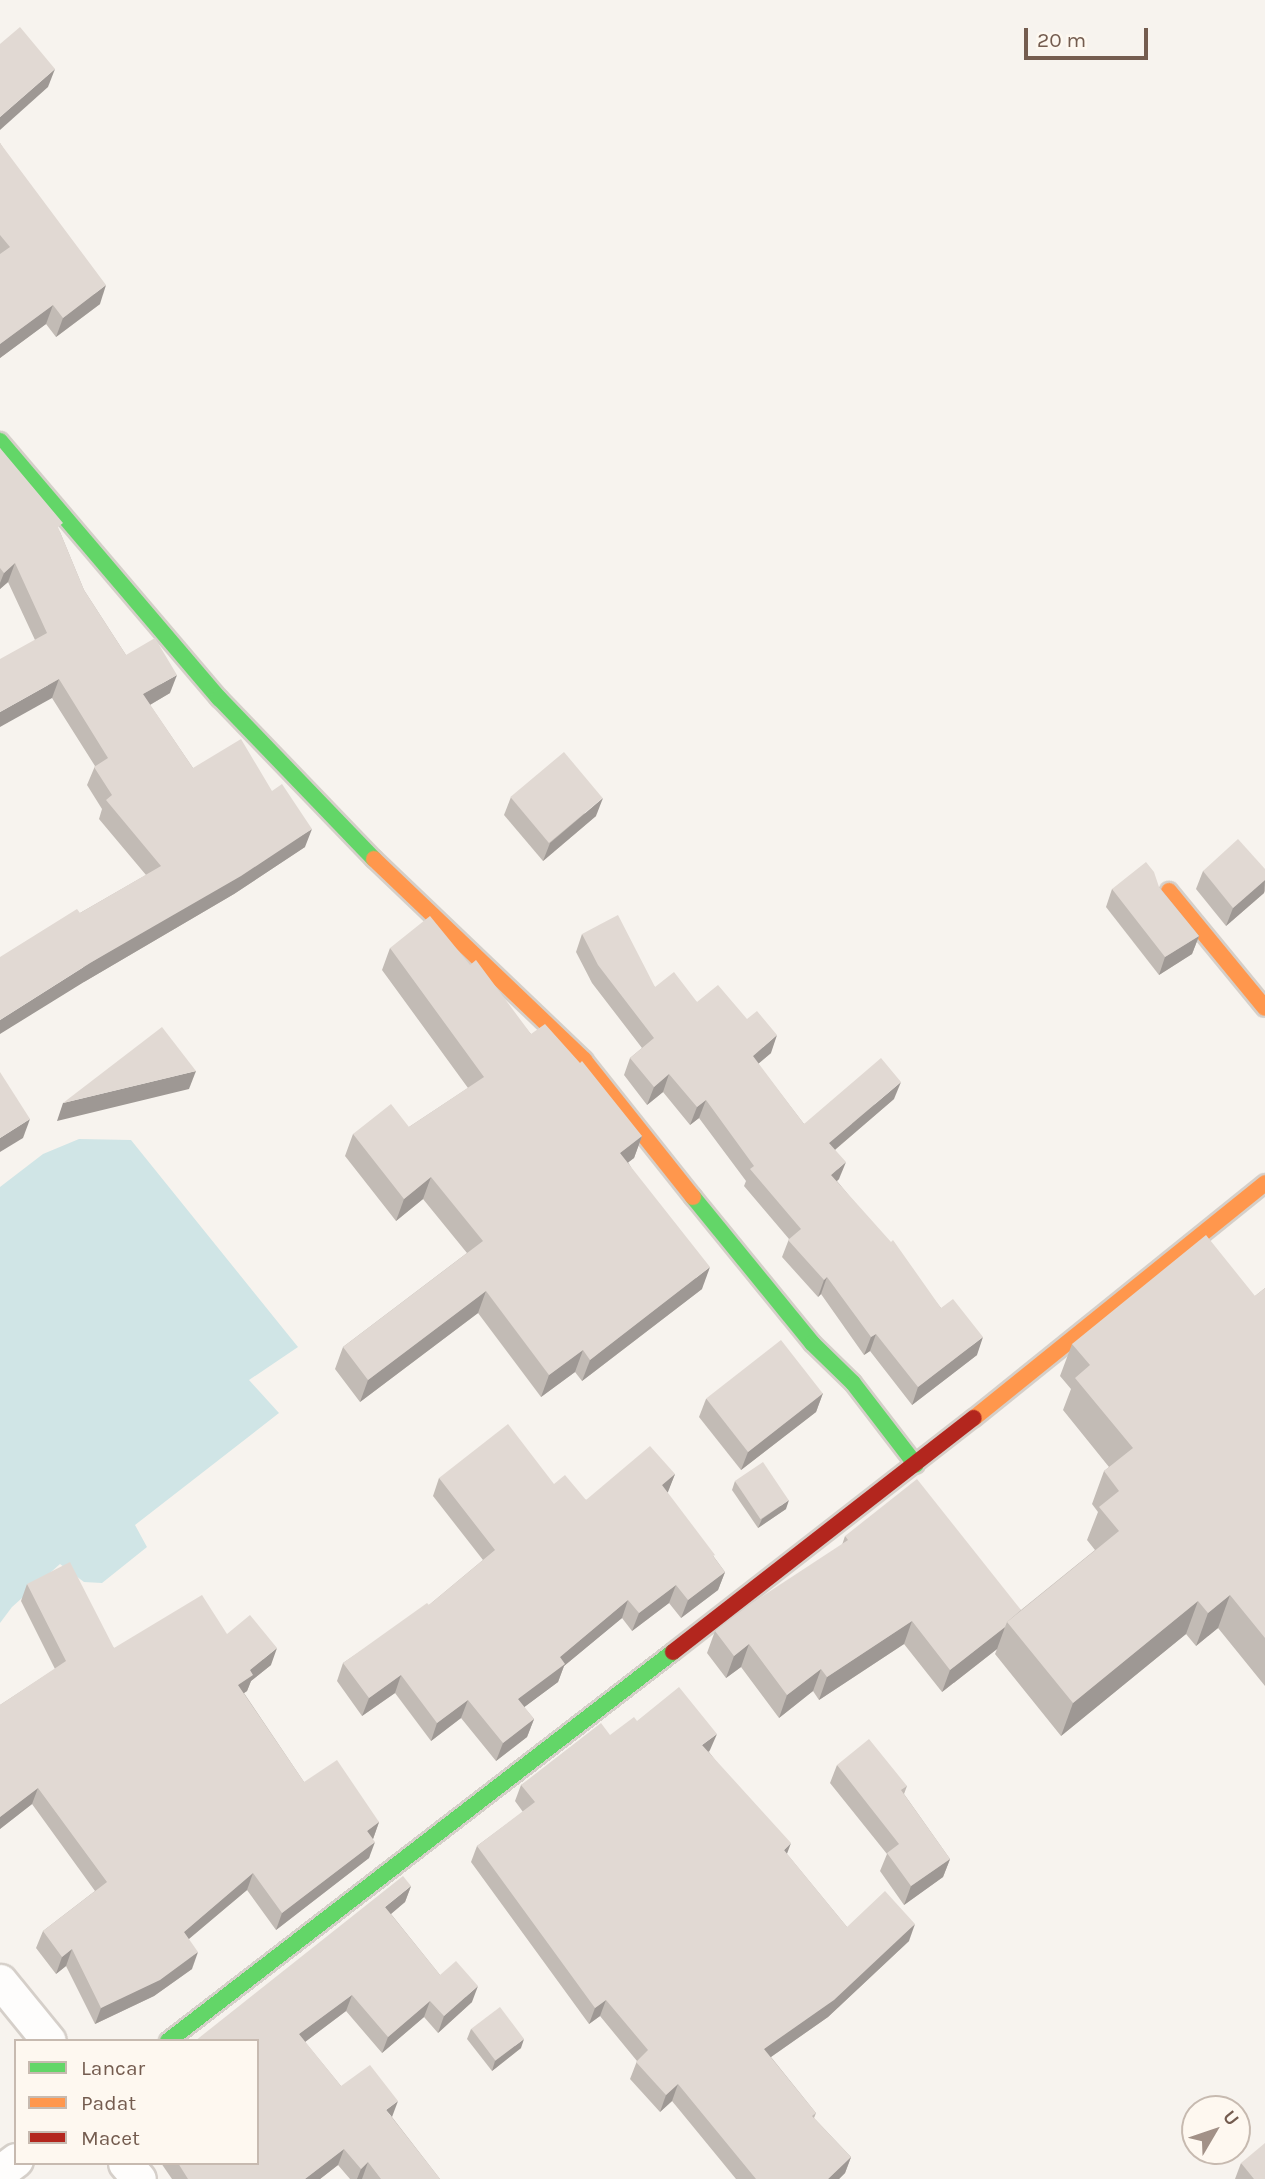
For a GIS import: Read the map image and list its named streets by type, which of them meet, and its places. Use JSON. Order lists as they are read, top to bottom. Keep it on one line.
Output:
{"legend":["Lancar","Padat","Macet"],"scale_bar":"20 m","north":"top right"}
